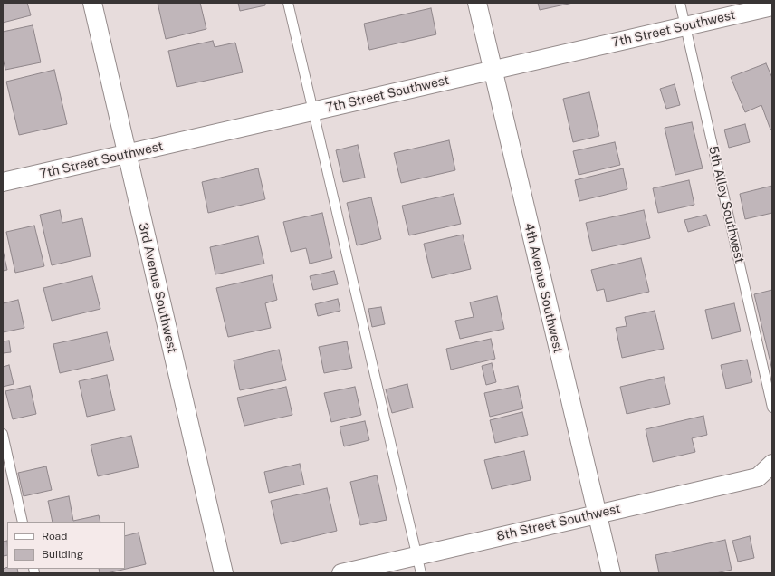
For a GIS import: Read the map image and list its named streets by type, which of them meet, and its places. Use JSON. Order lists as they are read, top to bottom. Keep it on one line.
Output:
{"streets":{"street":["7th Street Southwest","3rd Avenue Southwest","4th Avenue Southwest","8th Street Southwest"],"lane":["5th Alley Southwest"]},"crossings":[["7th Street Southwest","5th Alley Southwest"],["7th Street Southwest","3rd Avenue Southwest"],["7th Street Southwest","4th Avenue Southwest"],["4th Avenue Southwest","8th Street Southwest"]],"legend":["Road","Building"]}
